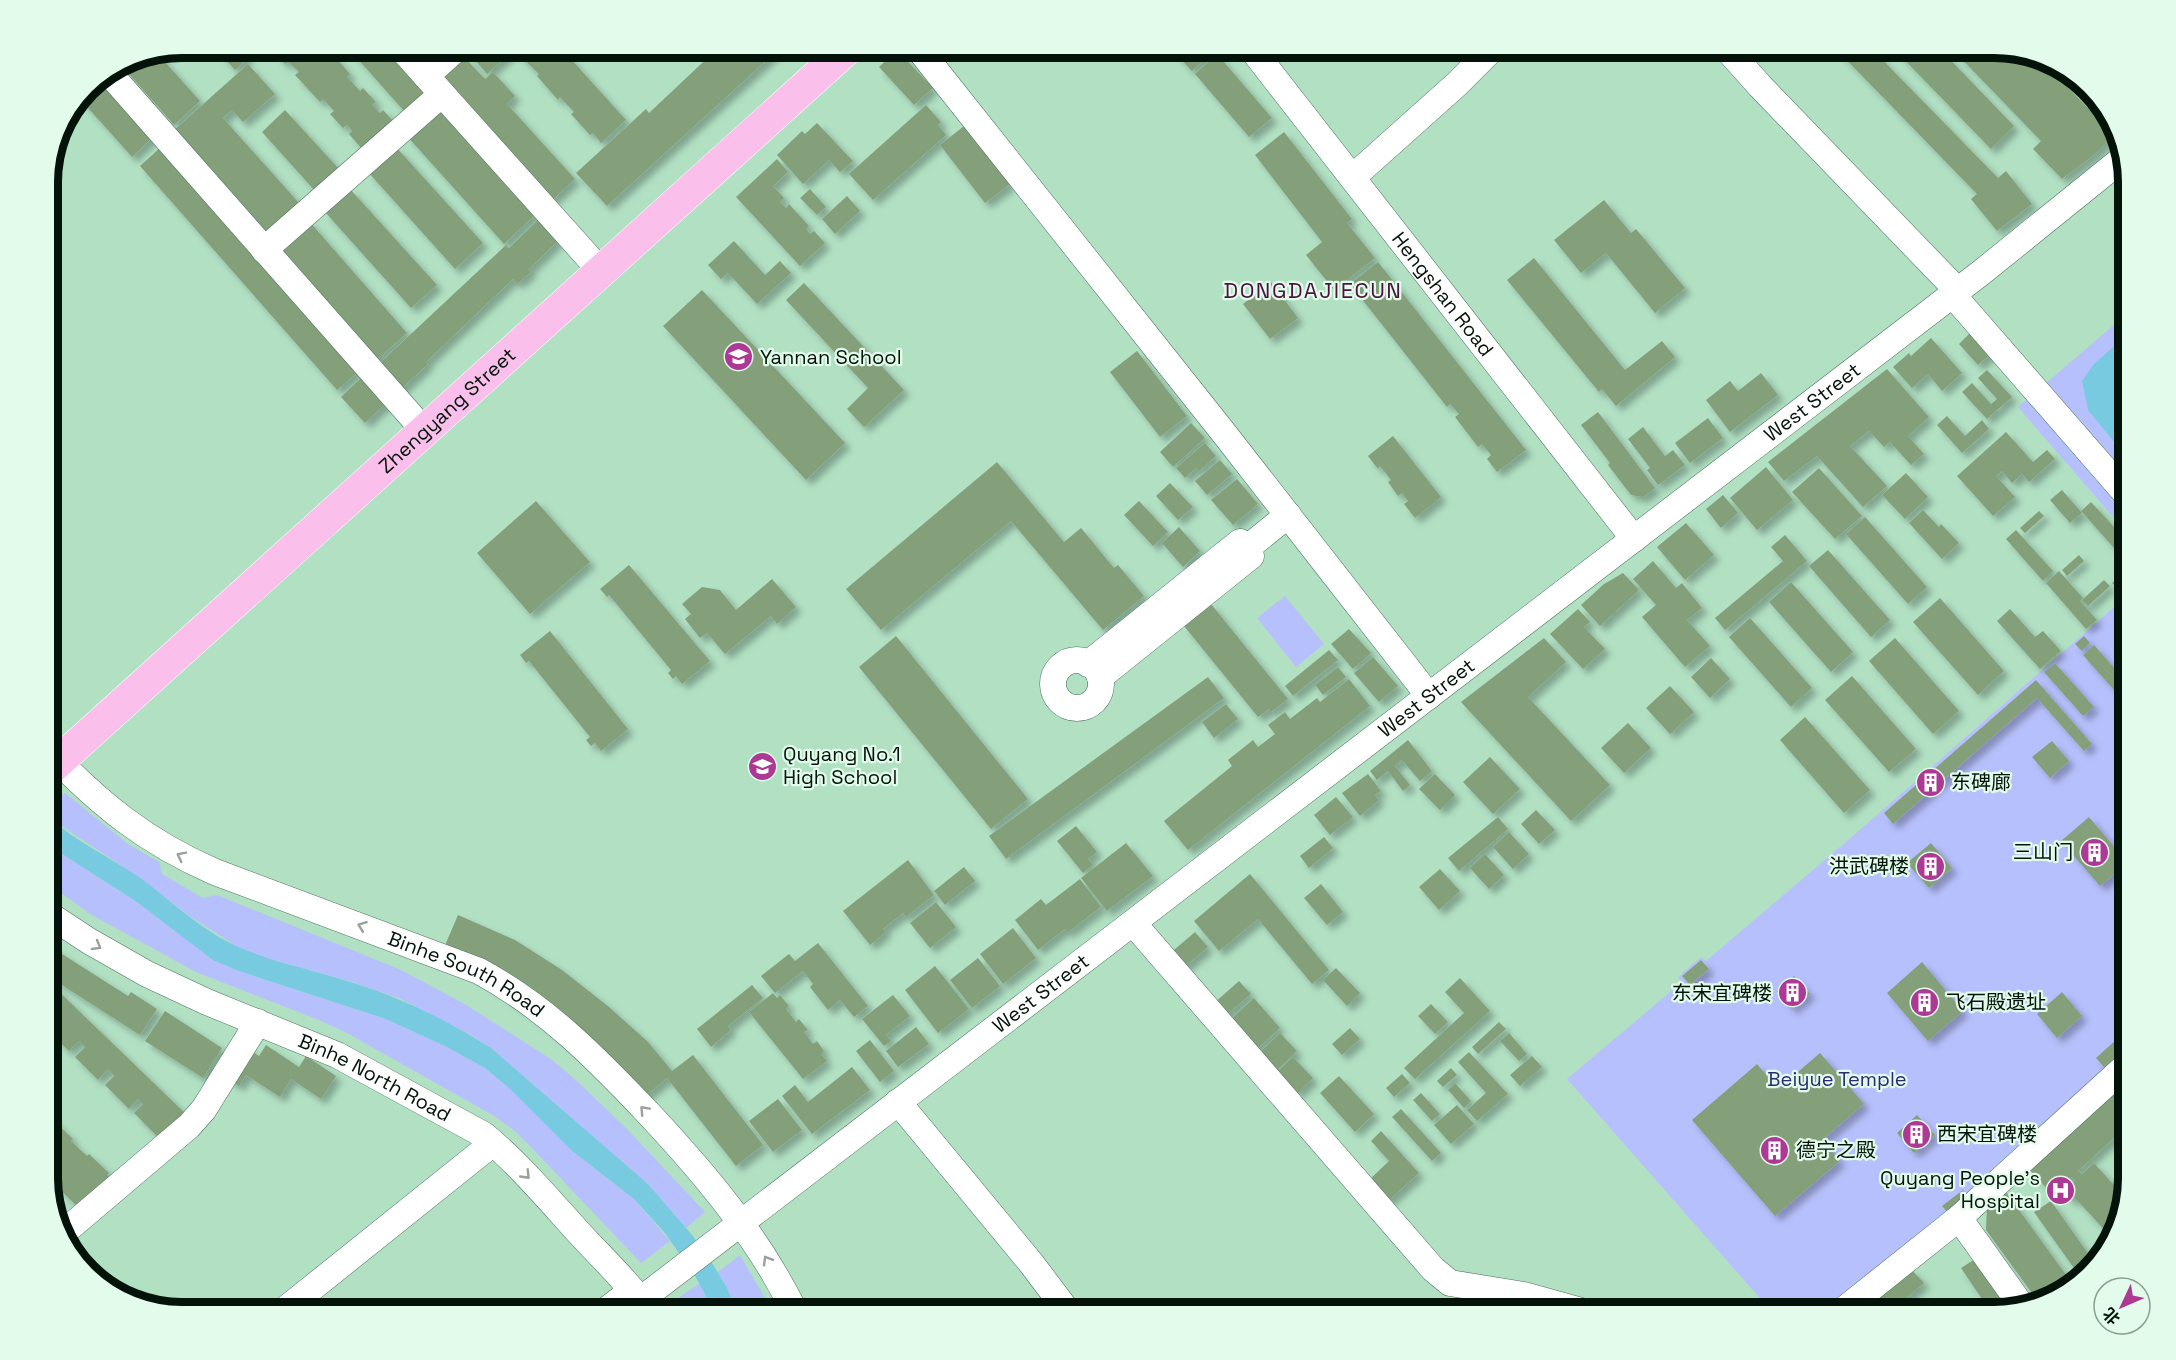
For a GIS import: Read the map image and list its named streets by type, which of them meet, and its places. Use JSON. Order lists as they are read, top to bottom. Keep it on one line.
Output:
{"streets":{"main road":["Zhengyang Street"],"street":["Hengshan Road","West Street","Binhe South Road","Binhe North Road"]},"crossings":[["Hengshan Road","West Street"],["West Street","Binhe South Road"],["West Street","Binhe North Road"]],"one_way":["Binhe South Road","Binhe North Road"],"districts":["DONGDAJIECUN"],"parks":["Beiyue Temple"],"places":{"school or university":["Yannan School","Quyang No.1 High School"],"building":["东碑廊","三山门","洪武碑楼","东宋宜碑楼","飞石殿遗址","西宋宜碑楼","德宁之殿"],"hospital":["Quyang People's Hospital"]},"north":"bottom left"}
